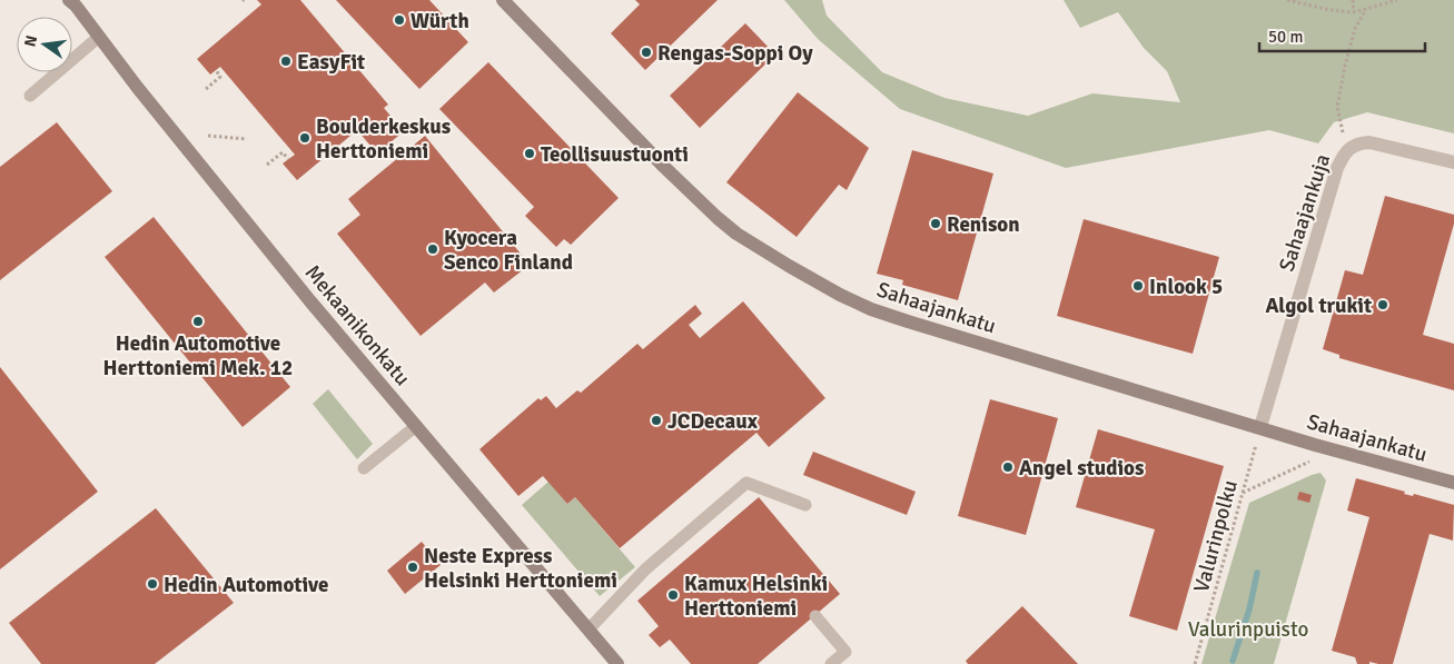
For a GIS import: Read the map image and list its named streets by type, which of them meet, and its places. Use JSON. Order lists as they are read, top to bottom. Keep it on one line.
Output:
{"streets":{"main road":["Sahaajankatu","Mekaanikonkatu"],"street":["Sahaajankuja"],"path":["Valurinpolku"]},"crossings":[["Sahaajankuja","Sahaajankatu"]],"parks":["Valurinpuisto"],"places":["Würth","Rengas-Soppi Oy","EasyFit","Boulderkeskus Herttoniemi","Teollisuustuonti","Renison","Kyocera Senco Finland","Inlook 5","Algol trukit","Hedin Automotive Herttoniemi Mek. 12","JCDecaux","Angel studios","Neste Express Helsinki Herttoniemi","Hedin Automotive","Kamux Helsinki Herttoniemi"],"scale_bar":"50 m","north":"left"}
